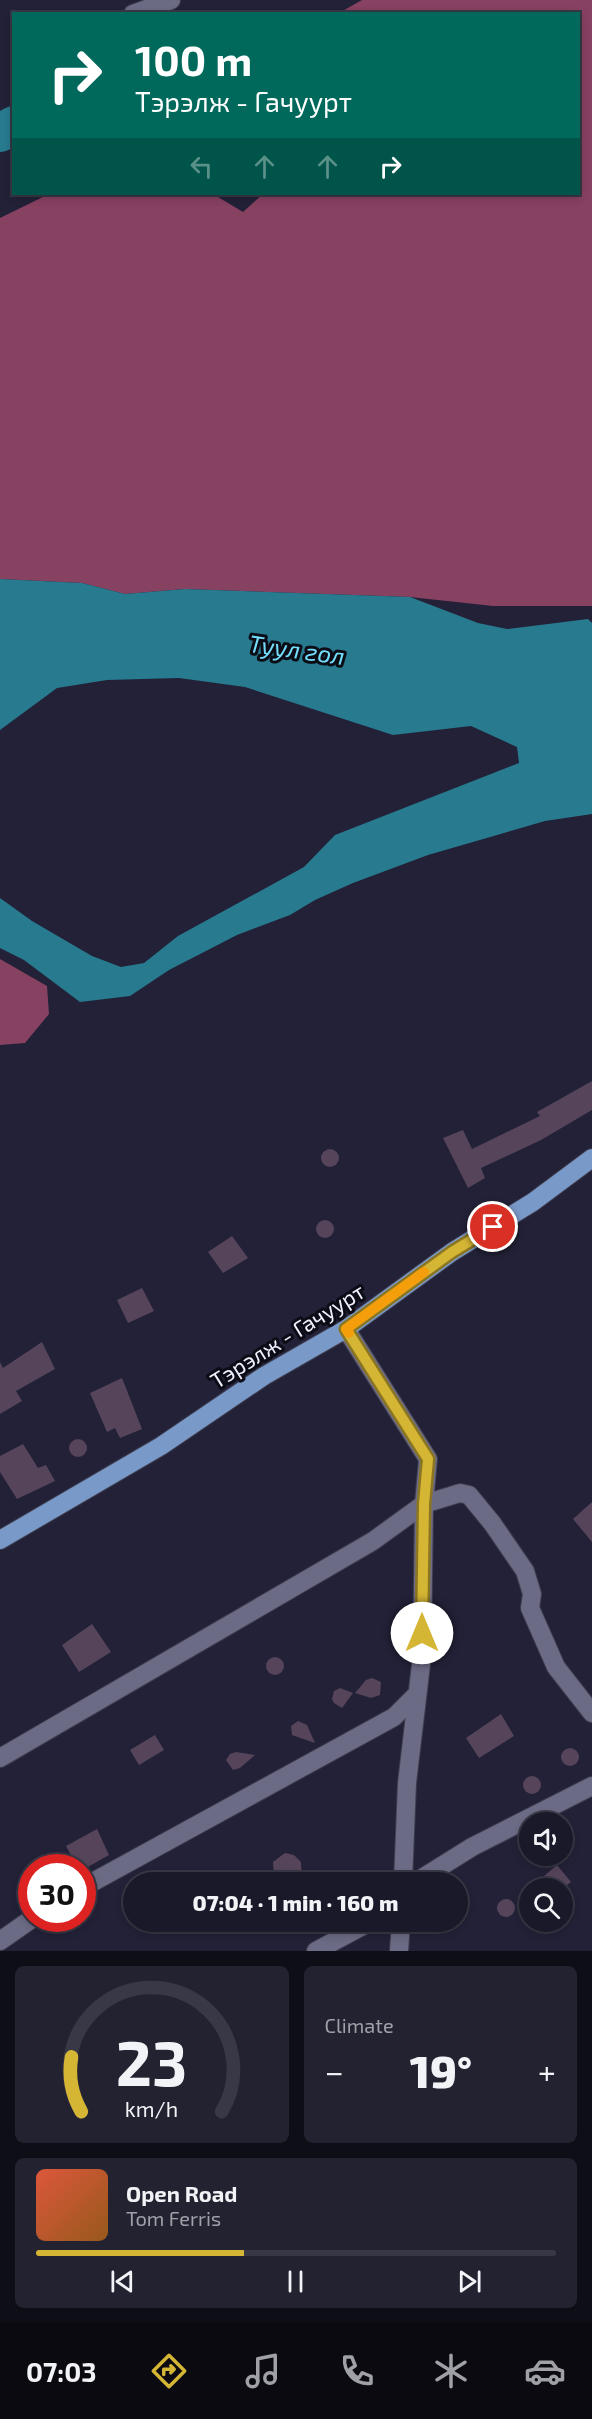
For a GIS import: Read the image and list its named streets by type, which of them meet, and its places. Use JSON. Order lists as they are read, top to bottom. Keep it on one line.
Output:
{"streets":{"main road":["Тэрэлж - Гачуурт"]},"water":["Туул гол"],"page":{"turn":["100 m","Тэрэлж - Гачуурт"],"limit":"30","trip":"07:04 · 1 min · 160 m","tile":"Climate","heat":["−","19°","+"],"song":["Open Road","Tom Ferris"],"tabs":"07:03","gauge":["23","km/h"]}}
